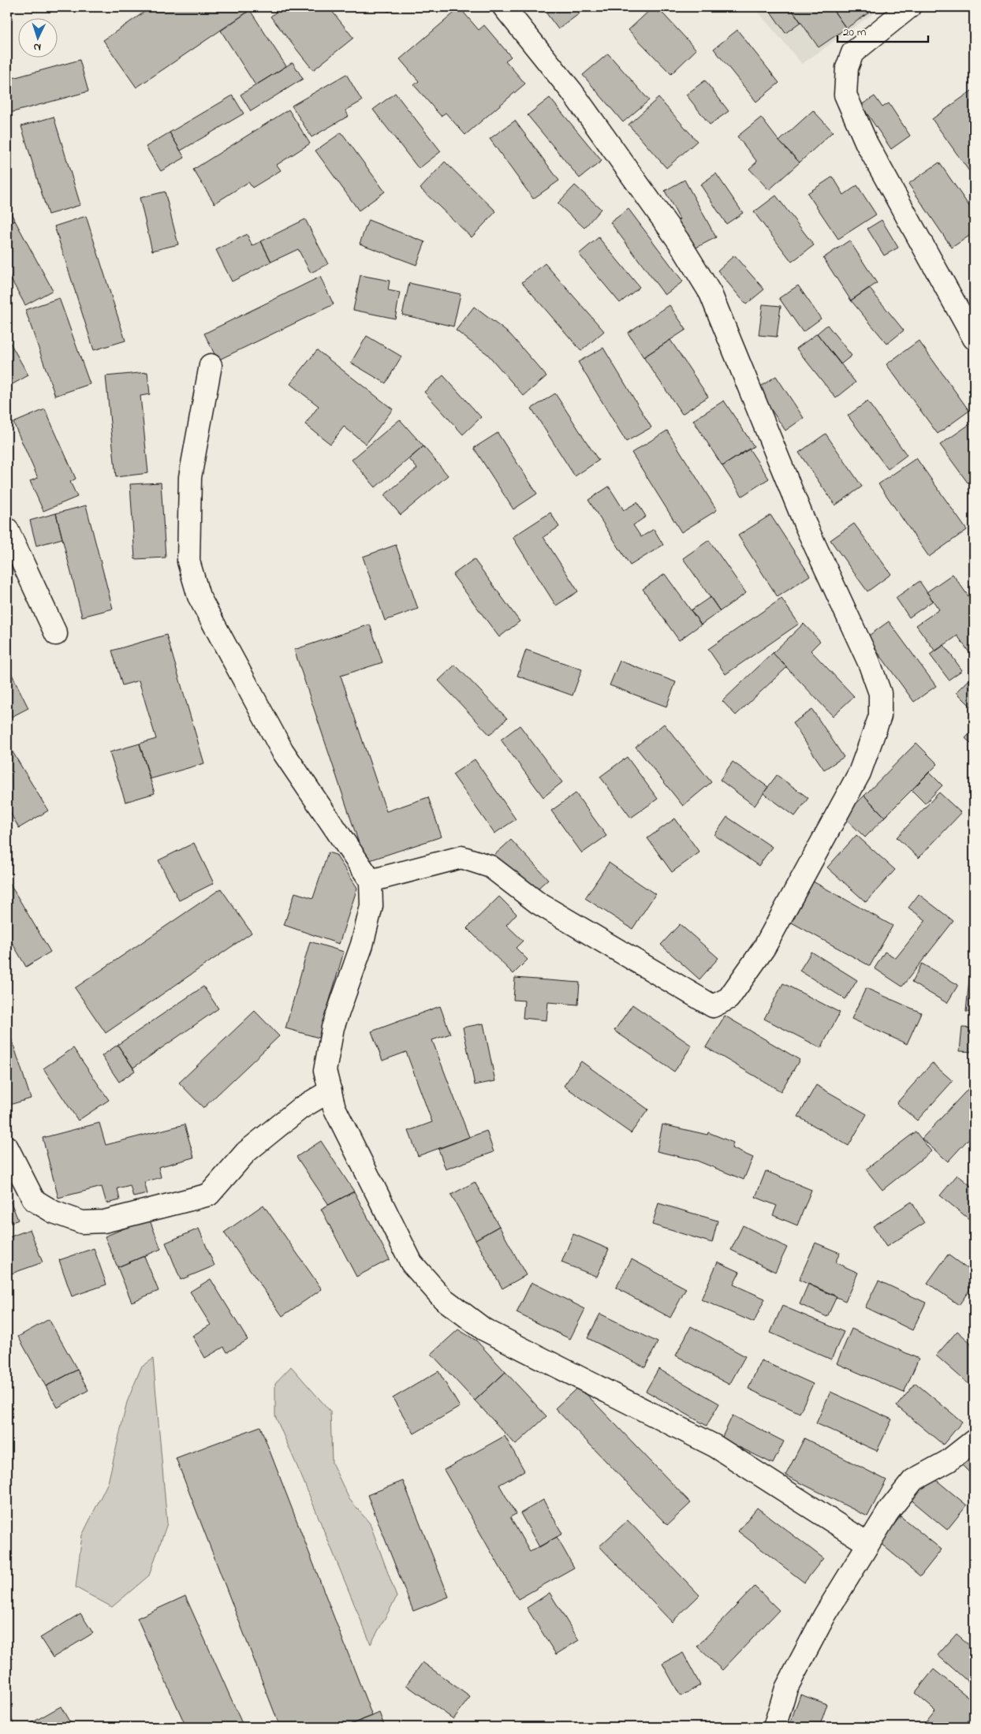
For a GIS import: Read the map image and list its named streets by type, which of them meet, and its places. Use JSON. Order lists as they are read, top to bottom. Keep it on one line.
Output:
{"scale_bar":"20 m","north":"bottom"}
